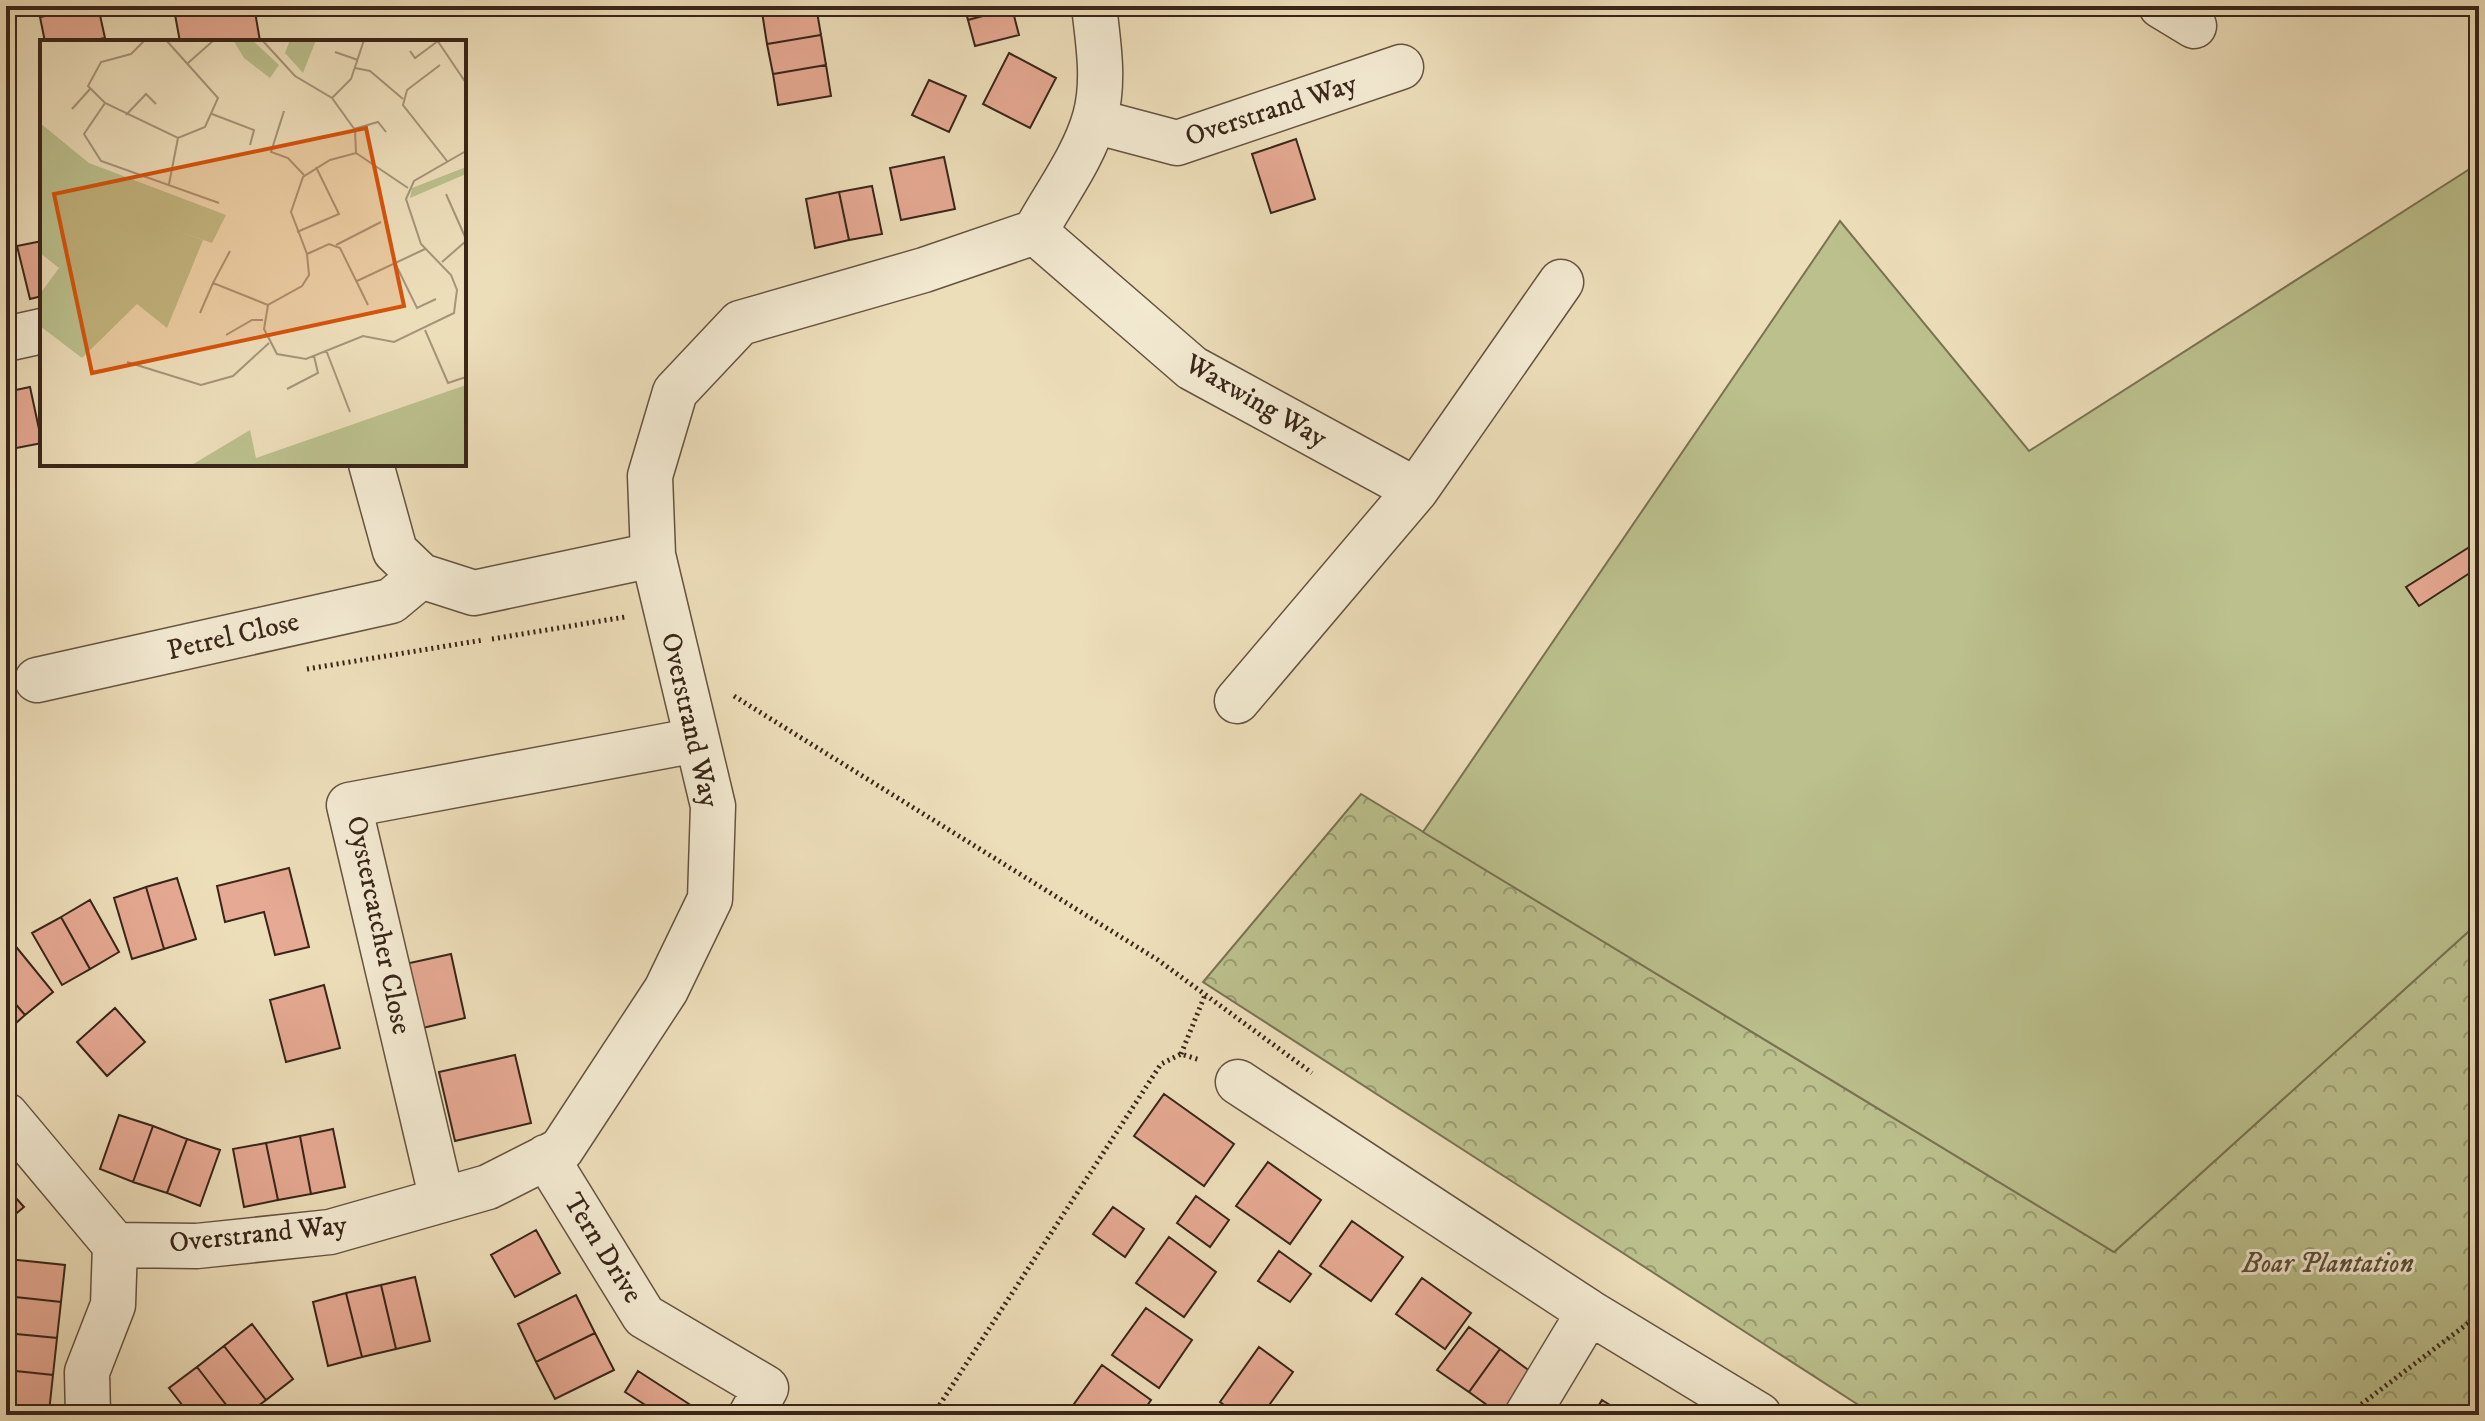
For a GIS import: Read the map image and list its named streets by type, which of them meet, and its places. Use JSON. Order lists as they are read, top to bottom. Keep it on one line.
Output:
{"streets":{"street":["Overstrand Way","Waxwing Way","Petrel Close","Oystercatcher Close","Tern Drive"]},"crossings":[["Overstrand Way","Waxwing Way"],["Overstrand Way","Oystercatcher Close"],["Overstrand Way","Tern Drive"]],"parks":["Boar Plantation"]}
